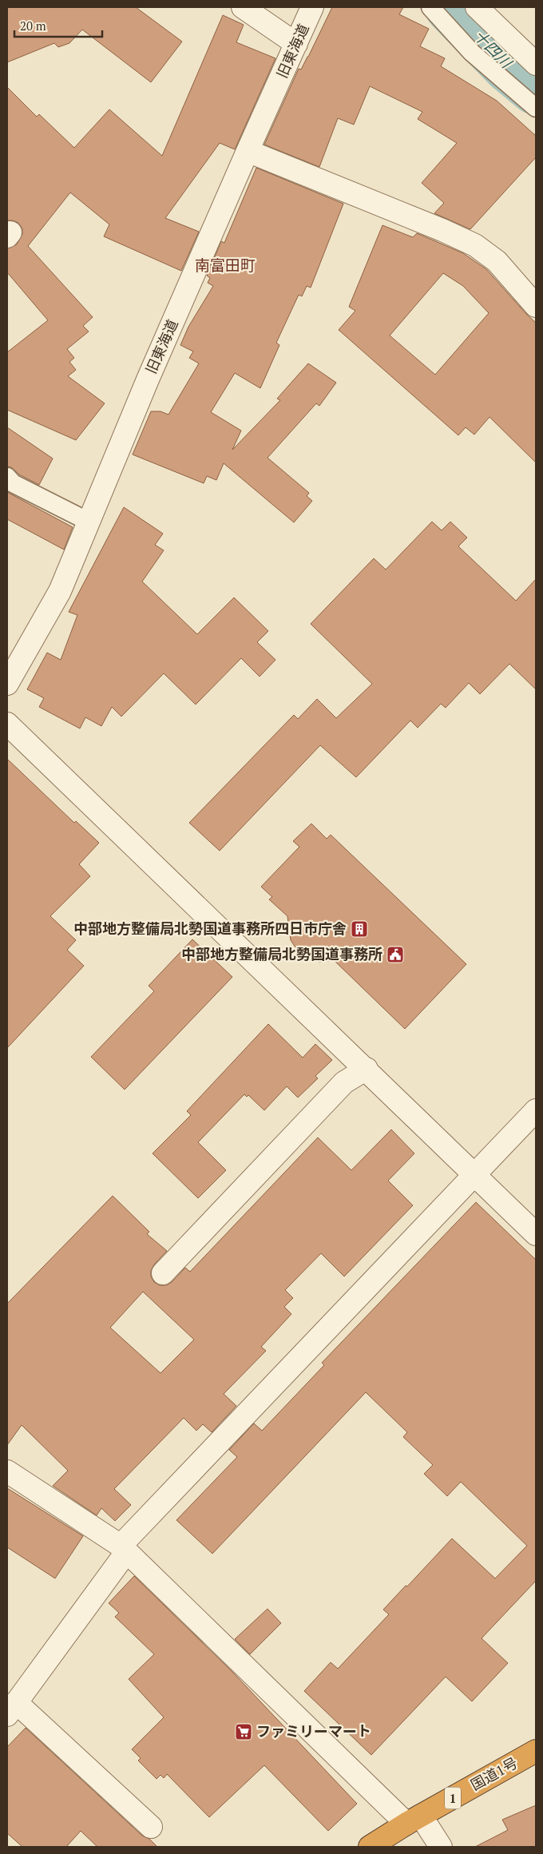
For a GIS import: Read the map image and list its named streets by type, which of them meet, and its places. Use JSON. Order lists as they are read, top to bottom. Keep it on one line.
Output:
{"streets":{"highway":["国道1号","1"],"street":["旧東海道"]},"districts":["南富田町"],"water":["十四川"],"places":{"building":["中部地方整備局北勢国道事務所四日市庁舎"],"public building":["中部地方整備局北勢国道事務所"],"supermarket":["ファミリーマート"]},"scale_bar":"20 m"}
